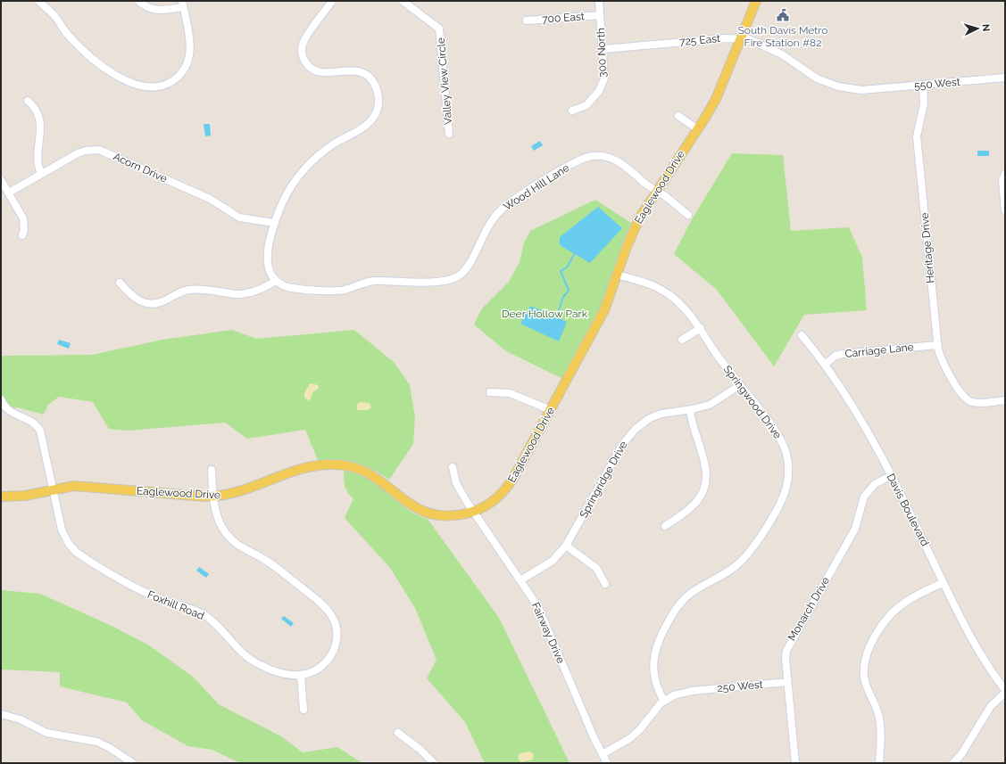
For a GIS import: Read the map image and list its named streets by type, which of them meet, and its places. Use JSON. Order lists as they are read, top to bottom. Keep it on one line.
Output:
{"streets":{"main road":["Eaglewood Drive"],"street":["700 East","725 East","300 North","Valley View Circle","550 West","Acorn Drive","Wood Hill Lane","Heritage Drive","Carriage Lane","Springwood Drive","Springridge Drive","Davis Boulevard","Foxhill Road","Monarch Drive","Fairway Drive","250 West"]},"crossings":[["700 East","300 North"],["725 East","300 North"],["725 East","550 West"],["725 East","Eaglewood Drive"],["550 West","Heritage Drive"],["Wood Hill Lane","Eaglewood Drive"],["Eaglewood Drive","Springwood Drive"],["Eaglewood Drive","Foxhill Road"],["Eaglewood Drive","Fairway Drive"],["Heritage Drive","Carriage Lane"],["Carriage Lane","Davis Boulevard"],["Springwood Drive","Springridge Drive"],["Springwood Drive","250 West"],["Springridge Drive","Fairway Drive"],["Davis Boulevard","Monarch Drive"],["Monarch Drive","250 West"]],"parks":["Deer Hollow Park"],"places":{"public building":["South Davis Metro Fire Station #82"]},"north":"right"}
